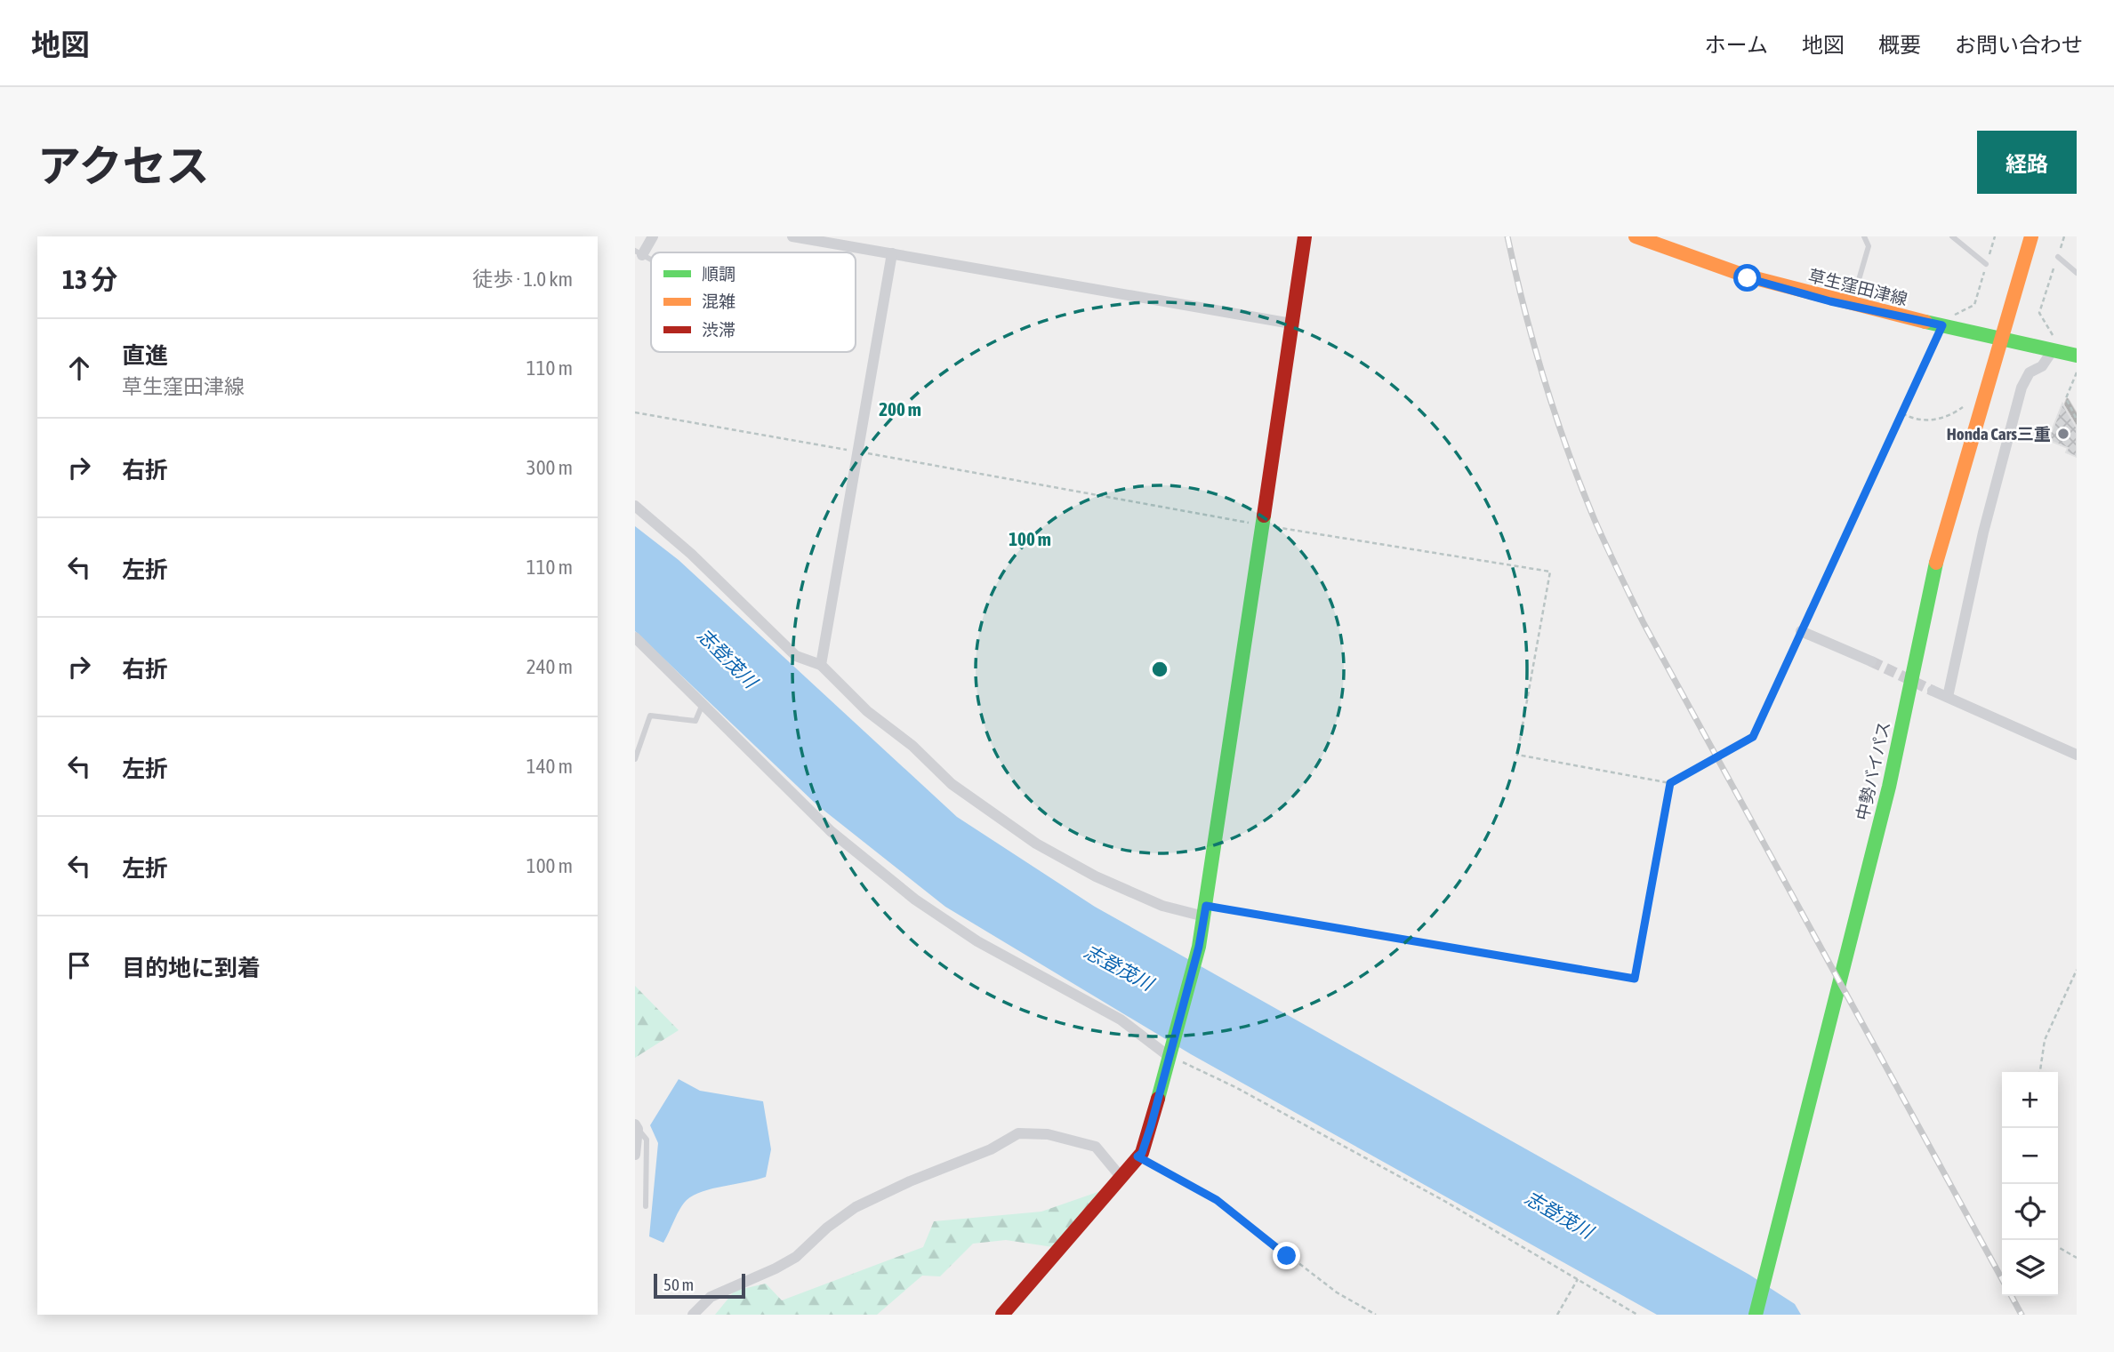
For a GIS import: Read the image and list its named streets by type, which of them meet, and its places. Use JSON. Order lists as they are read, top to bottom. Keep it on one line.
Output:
{"streets":{"main road":["草生窪田津線","中勢バイパス"]},"crossings":[["草生窪田津線","中勢バイパス"]],"water":["志登茂川"],"places":["Honda Cars三重"],"legend":["順調","混雑","渋滞"],"scale_bar":"50 m","page":{"header":"地図","nav":["ホーム","地図","概要","お問い合わせ"],"title":"アクセス","buttons":"経路","heading":["13 分","徒歩 · 1.0 km"],"list":[["直進","草生窪田津線","110 m"],["右折","300 m"],["左折","110 m"],["右折","240 m"],["左折","140 m"],["左折","100 m"],"目的地に到着"],"map_buttons":["+","−"],"scale":"50 m"},"rings":["200 m","100 m"]}
